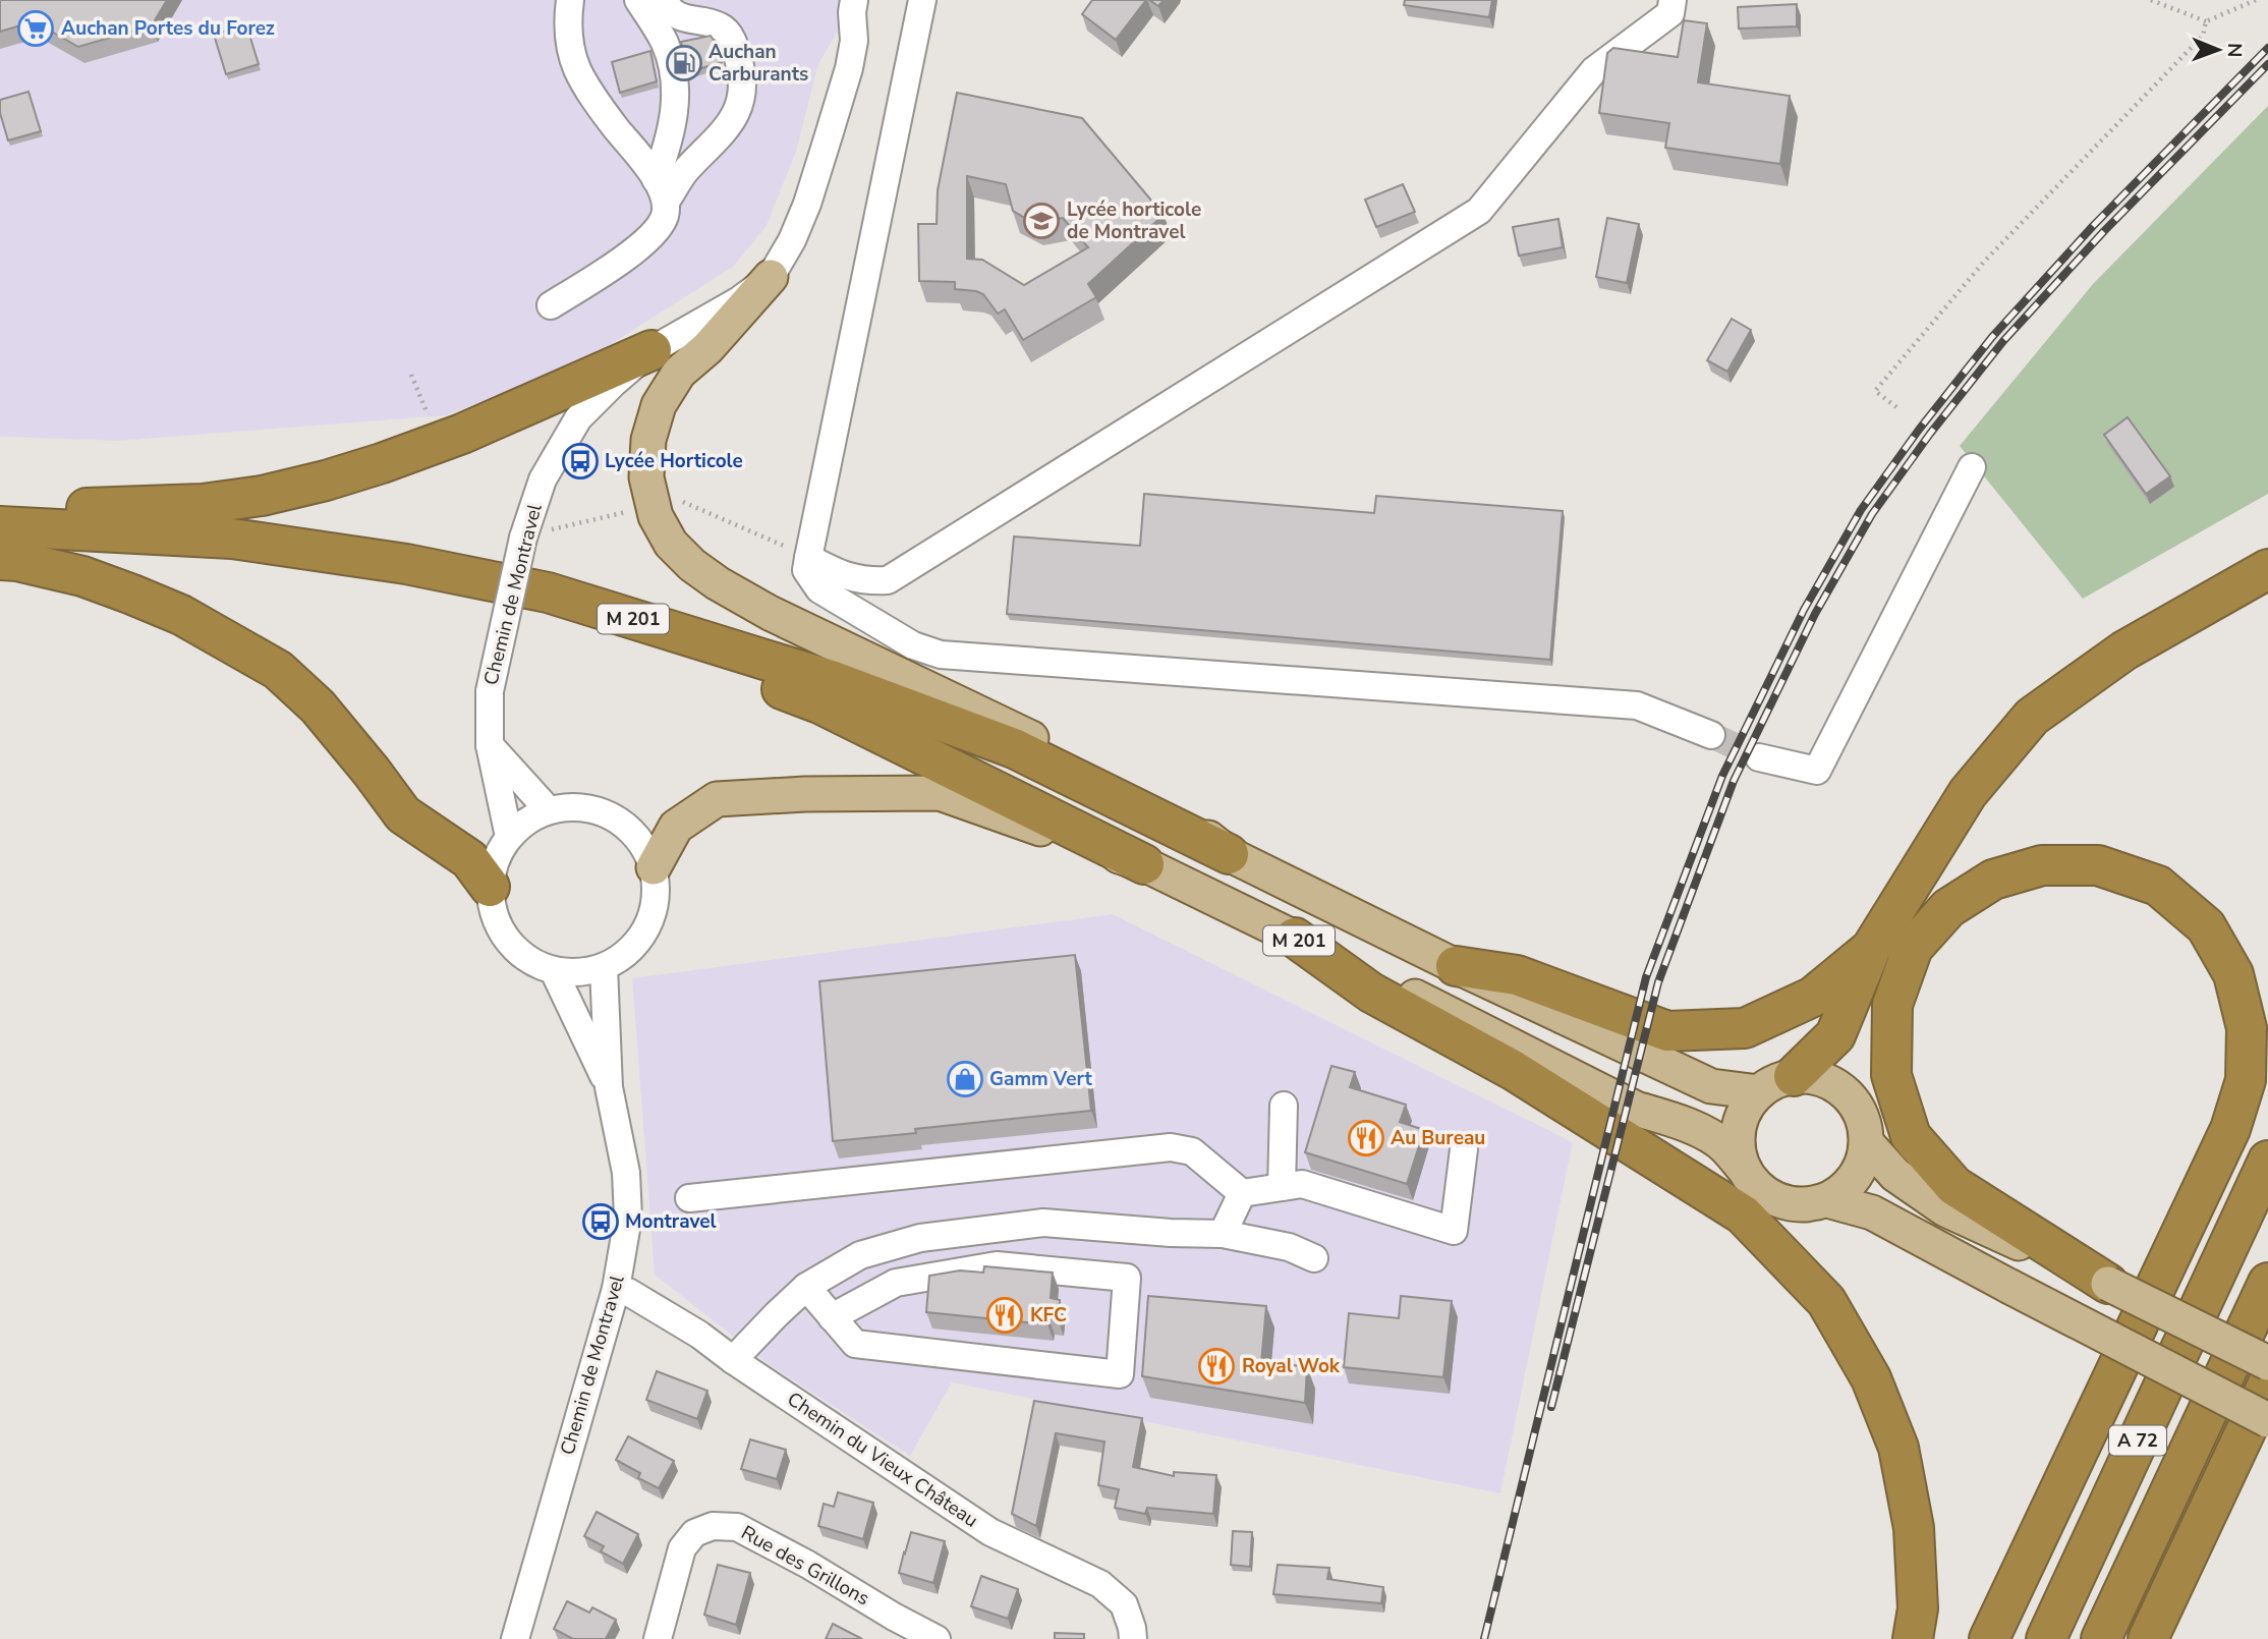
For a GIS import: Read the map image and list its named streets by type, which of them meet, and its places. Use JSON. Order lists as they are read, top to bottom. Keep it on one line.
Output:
{"streets":{"highway":["M 201","A 72"],"street":["Chemin de Montravel","Chemin du Vieux Château","Rue des Grillons"]},"crossings":[["Chemin de Montravel","Chemin du Vieux Château"]],"places":{"supermarket":["Auchan Portes du Forez"],"fuel station":["Auchan Carburants"],"school or university":["Lycée horticole de Montravel"],"bus stop":["Lycée Horticole","Montravel"],"shop":["Gamm Vert"],"restaurant":["Au Bureau","KFC","Royal Wok"]},"north":"right"}
